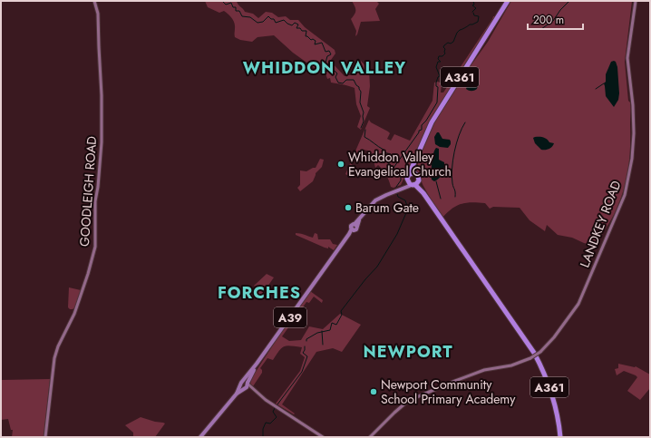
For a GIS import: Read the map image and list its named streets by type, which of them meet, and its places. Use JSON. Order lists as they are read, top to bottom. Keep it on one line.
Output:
{"streets":{"highway":["A361"],"main road":["A39"],"street":["GOODLEIGH ROAD","LANDKEY ROAD"]},"districts":["WHIDDON VALLEY","FORCHES","NEWPORT"],"places":["Whiddon Valley Evangelical Church","Barum Gate","Newport Community School Primary Academy"],"scale_bar":"200 m"}
